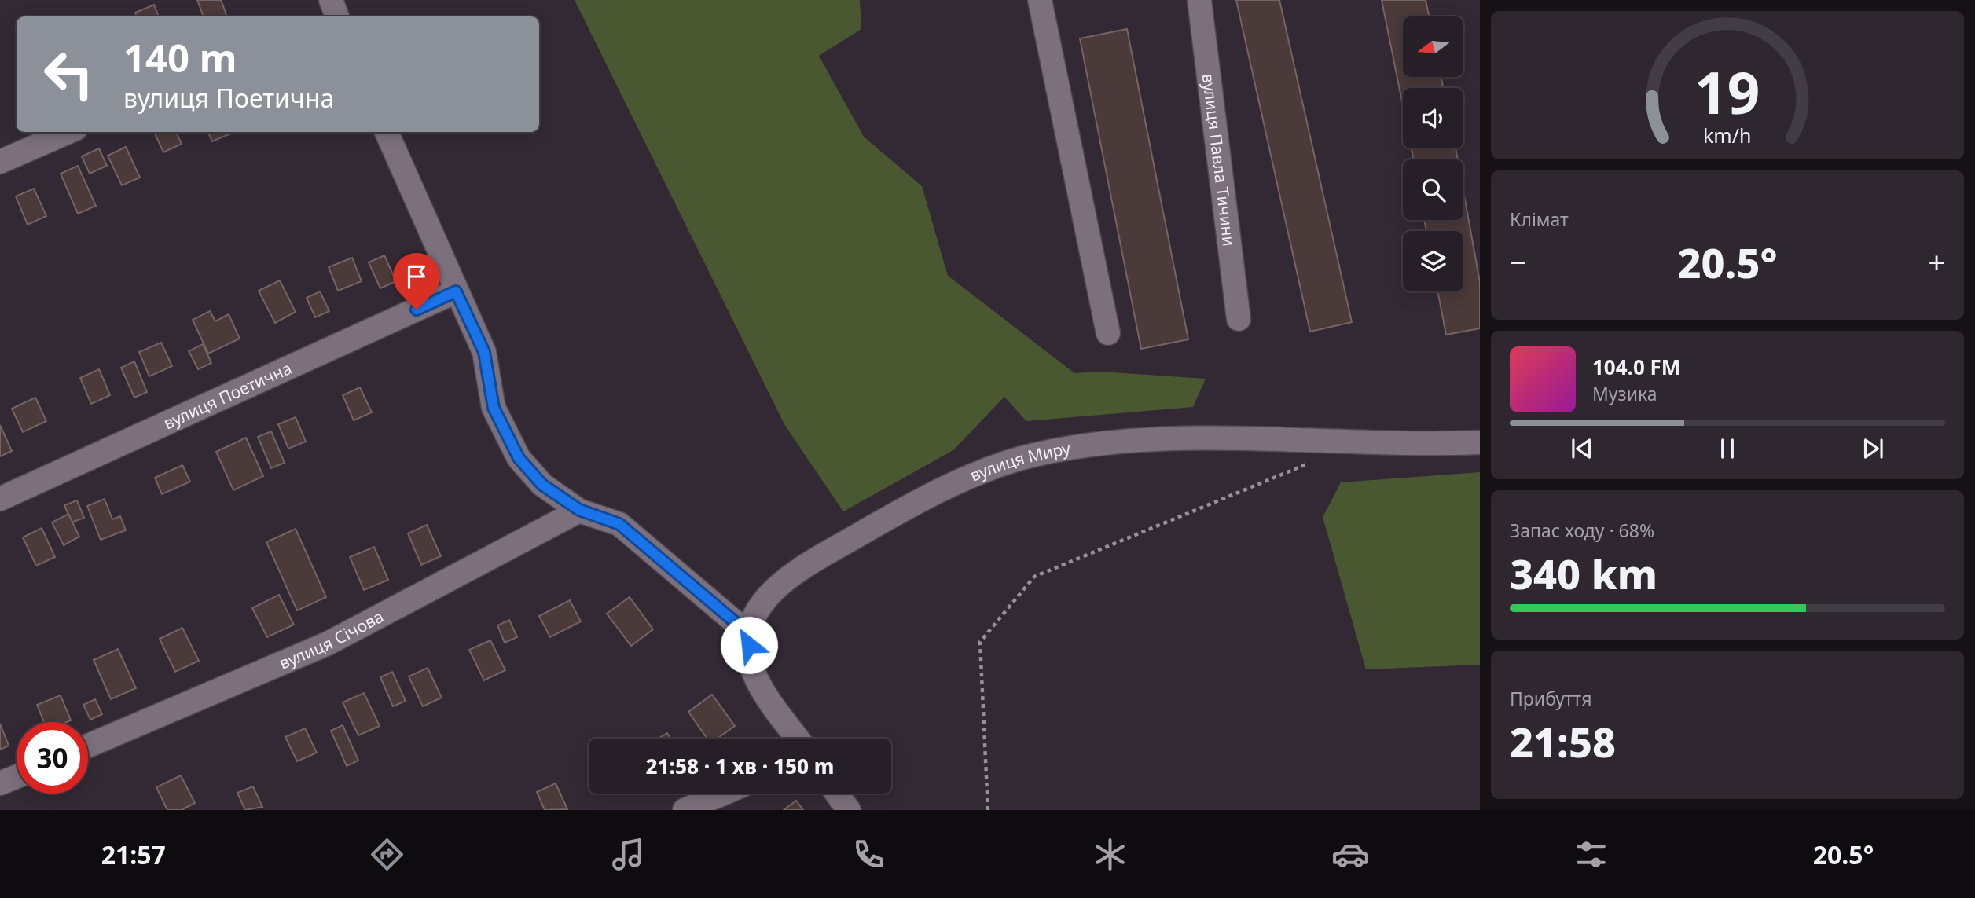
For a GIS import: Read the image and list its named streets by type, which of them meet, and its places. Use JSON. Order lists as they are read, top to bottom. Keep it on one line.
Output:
{"streets":{"street":["вулиця Павла Тичини","вулиця Поетична","вулиця Миру","вулиця Січова"]},"north":"left","page":{"turn":["140 m","вулиця Поетична"],"tile":["Клімат",["Запас ходу · 68%","340 km"],["Прибуття","21:58"]],"heat":["−","20.5°","+"],"song":["104.0 FM","Музика"],"limit":"30","trip":"21:58 · 1 хв · 150 m","tabs":["21:57","20.5°"],"gauge":["19","km/h"]}}
